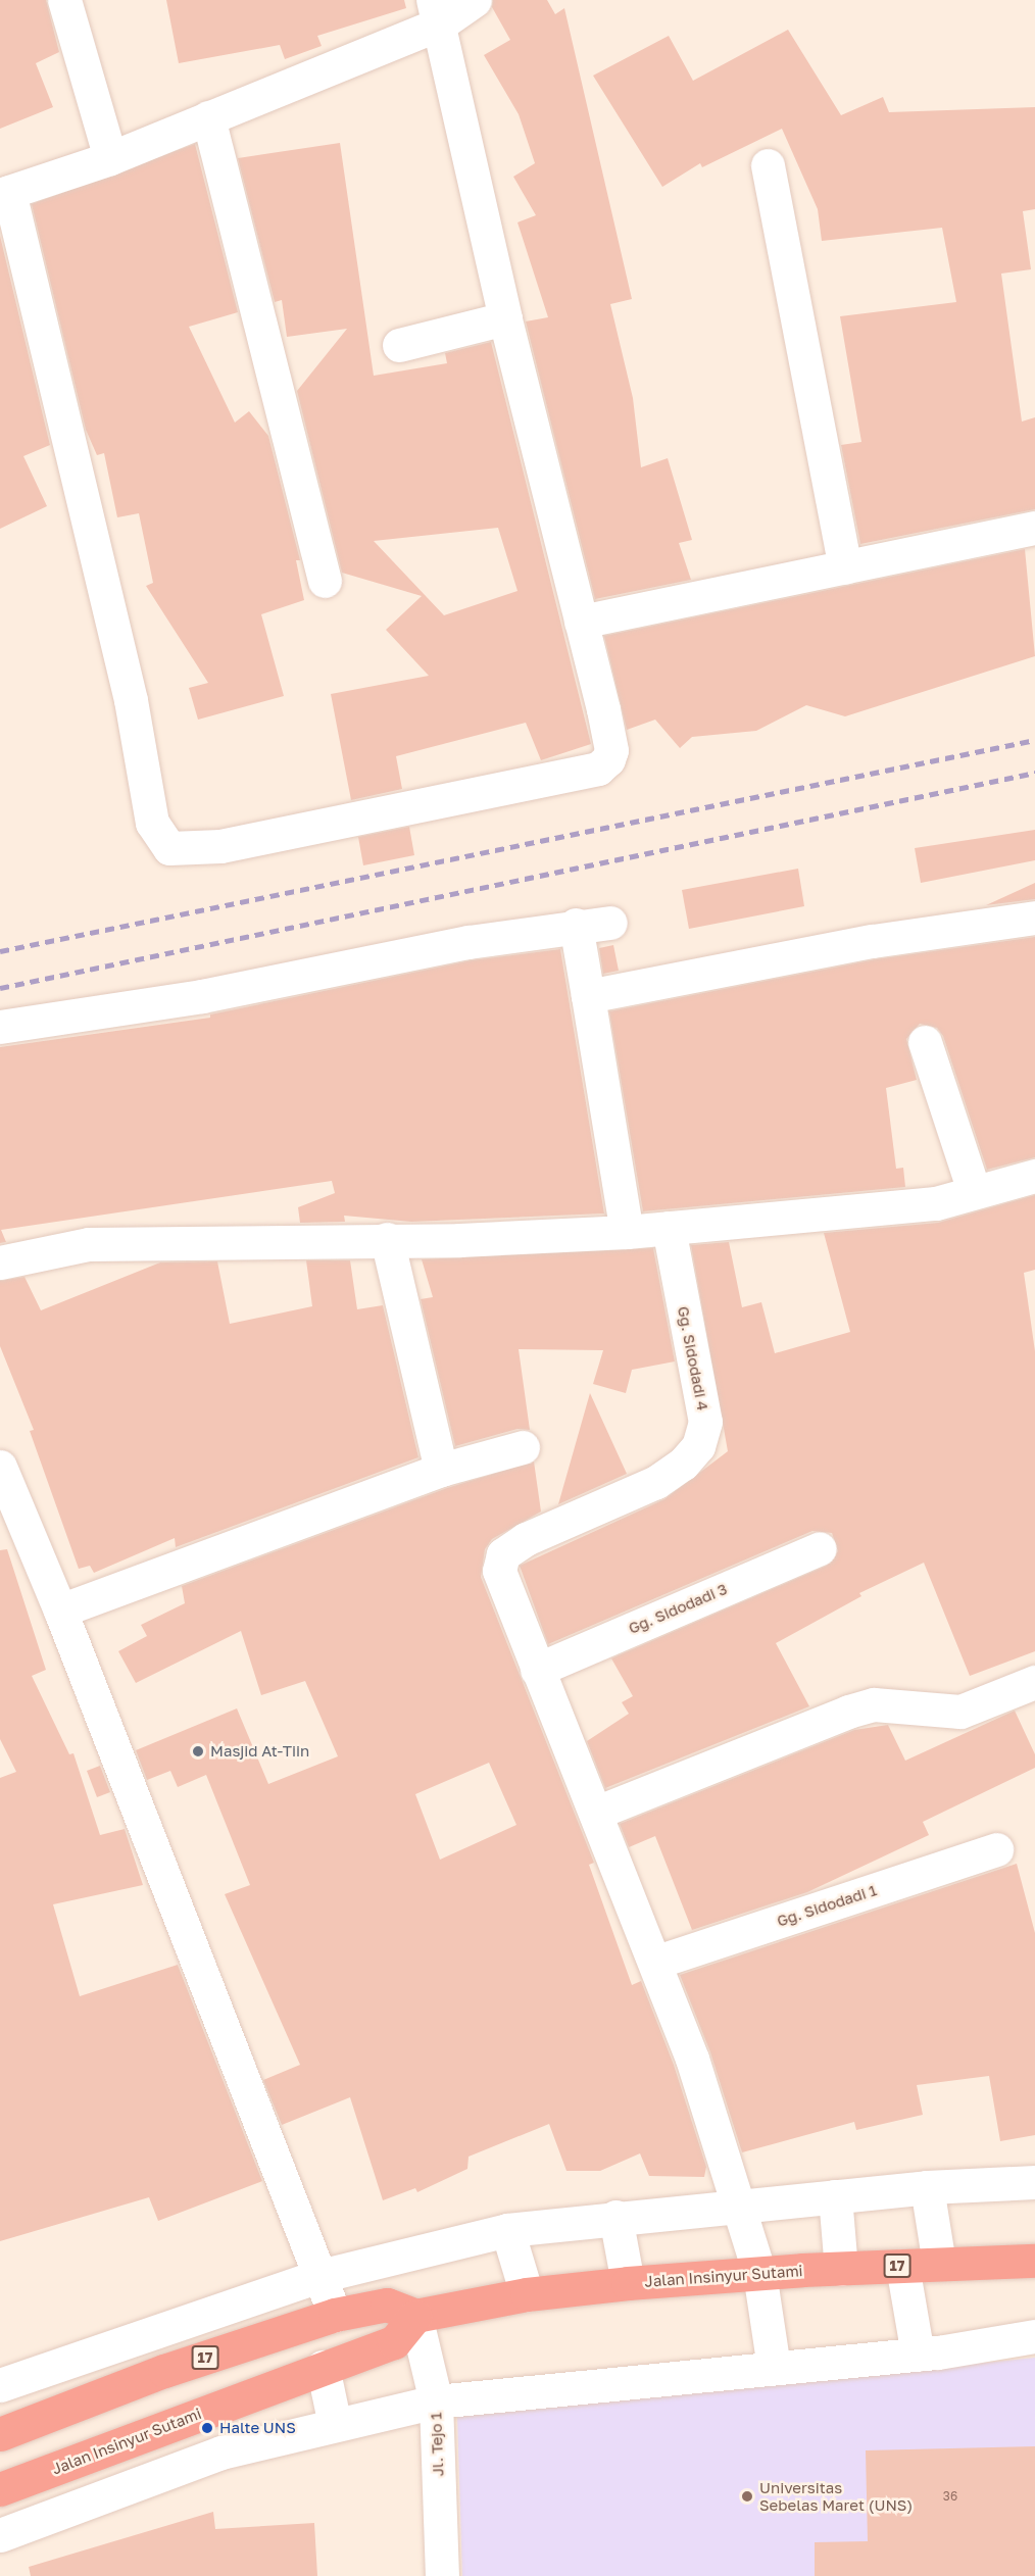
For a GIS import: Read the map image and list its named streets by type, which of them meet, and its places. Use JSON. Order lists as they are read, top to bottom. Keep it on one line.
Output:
{"streets":{"highway":["17","Jalan Insinyur Sutami"],"street":["Gg. Sidodadi 4","Gg. Sidodadi 3","Gg. Sidodadi 1","Jl. Tejo 1"]},"crossings":[["Gg. Sidodadi 4","Gg. Sidodadi 3"],["17","Jalan Insinyur Sutami"],["17","Jl. Tejo 1"],["Jalan Insinyur Sutami","Jl. Tejo 1"]],"places":["Masjid At-Tiin","Halte UNS","Universitas Sebelas Maret (UNS)"],"house_numbers":["36"]}
